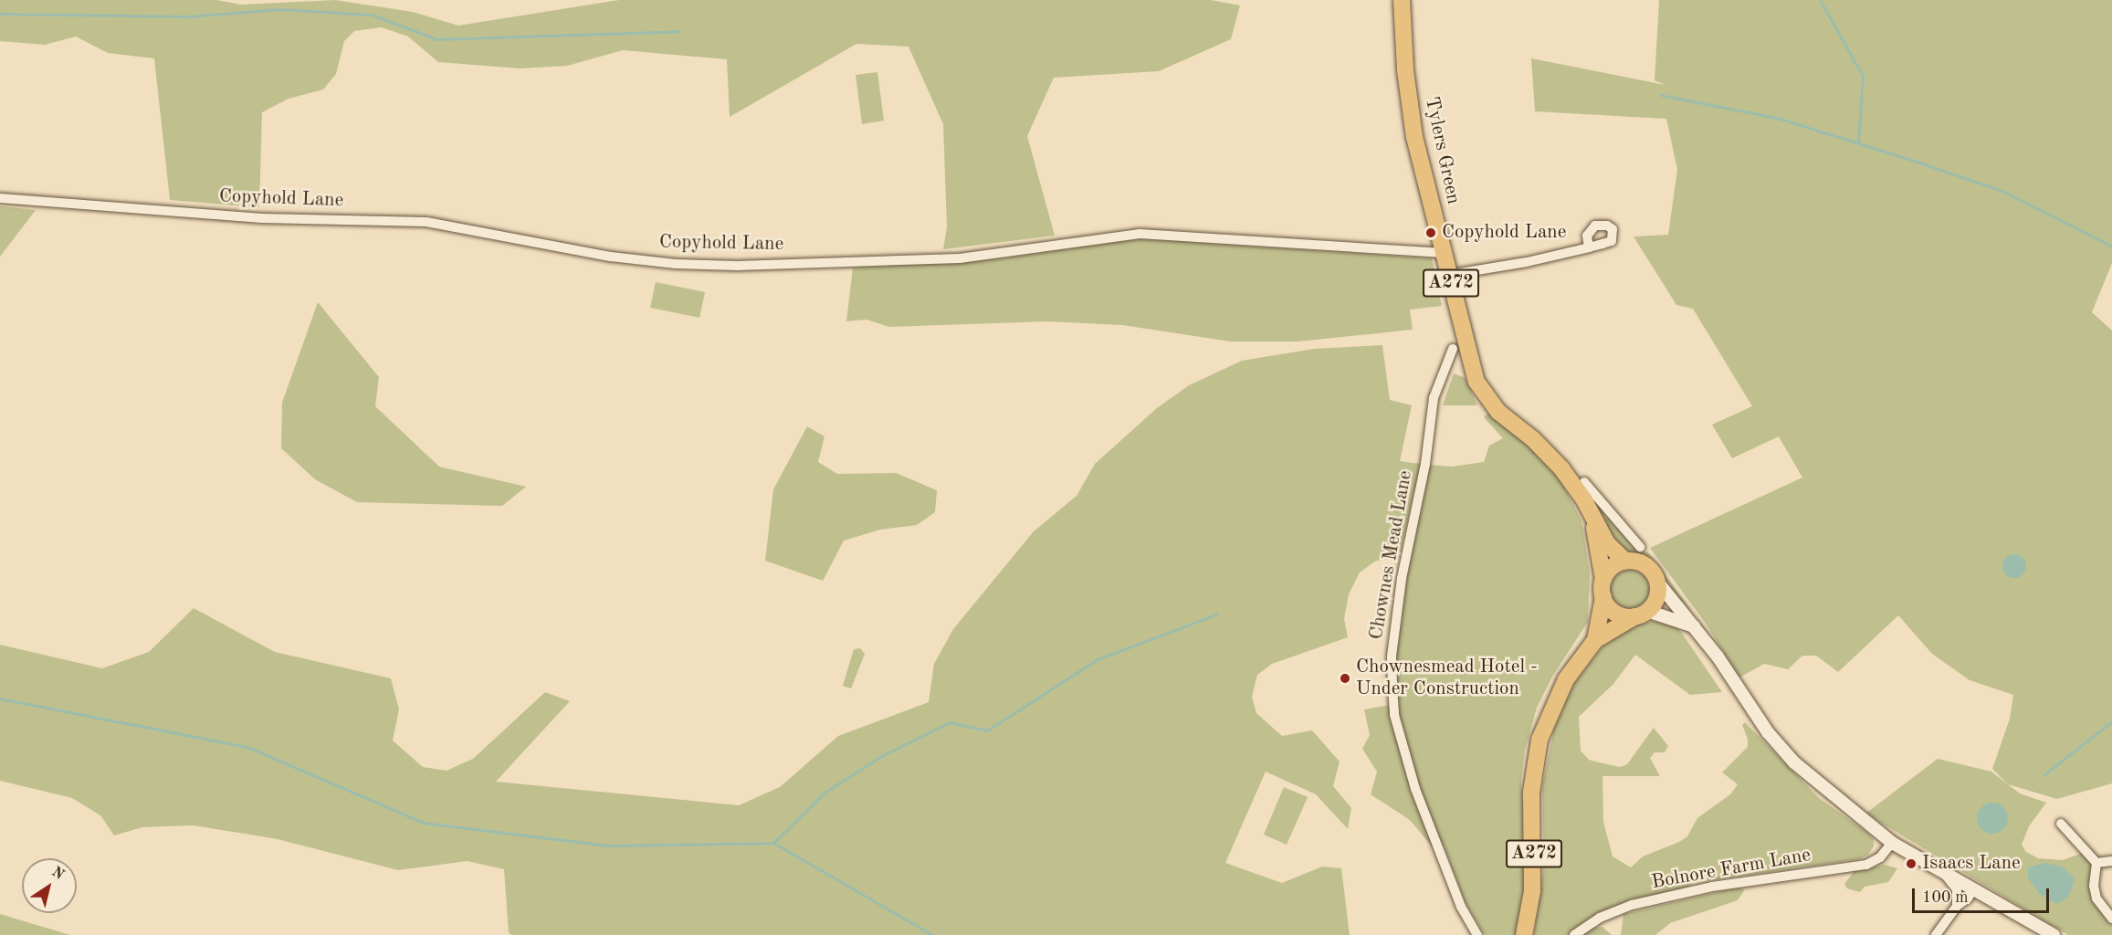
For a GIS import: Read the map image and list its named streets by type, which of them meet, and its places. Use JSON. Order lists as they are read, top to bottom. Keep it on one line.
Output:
{"streets":{"highway":["Tylers Green","A272"],"street":["Copyhold Lane","Chownes Mead Lane","Bolnore Farm Lane"]},"crossings":[["Tylers Green","Copyhold Lane"],["Tylers Green","A272"]],"places":["Copyhold Lane","Chownesmead Hotel - Under Construction","Isaacs Lane"],"scale_bar":"100 m","north":"top right"}
